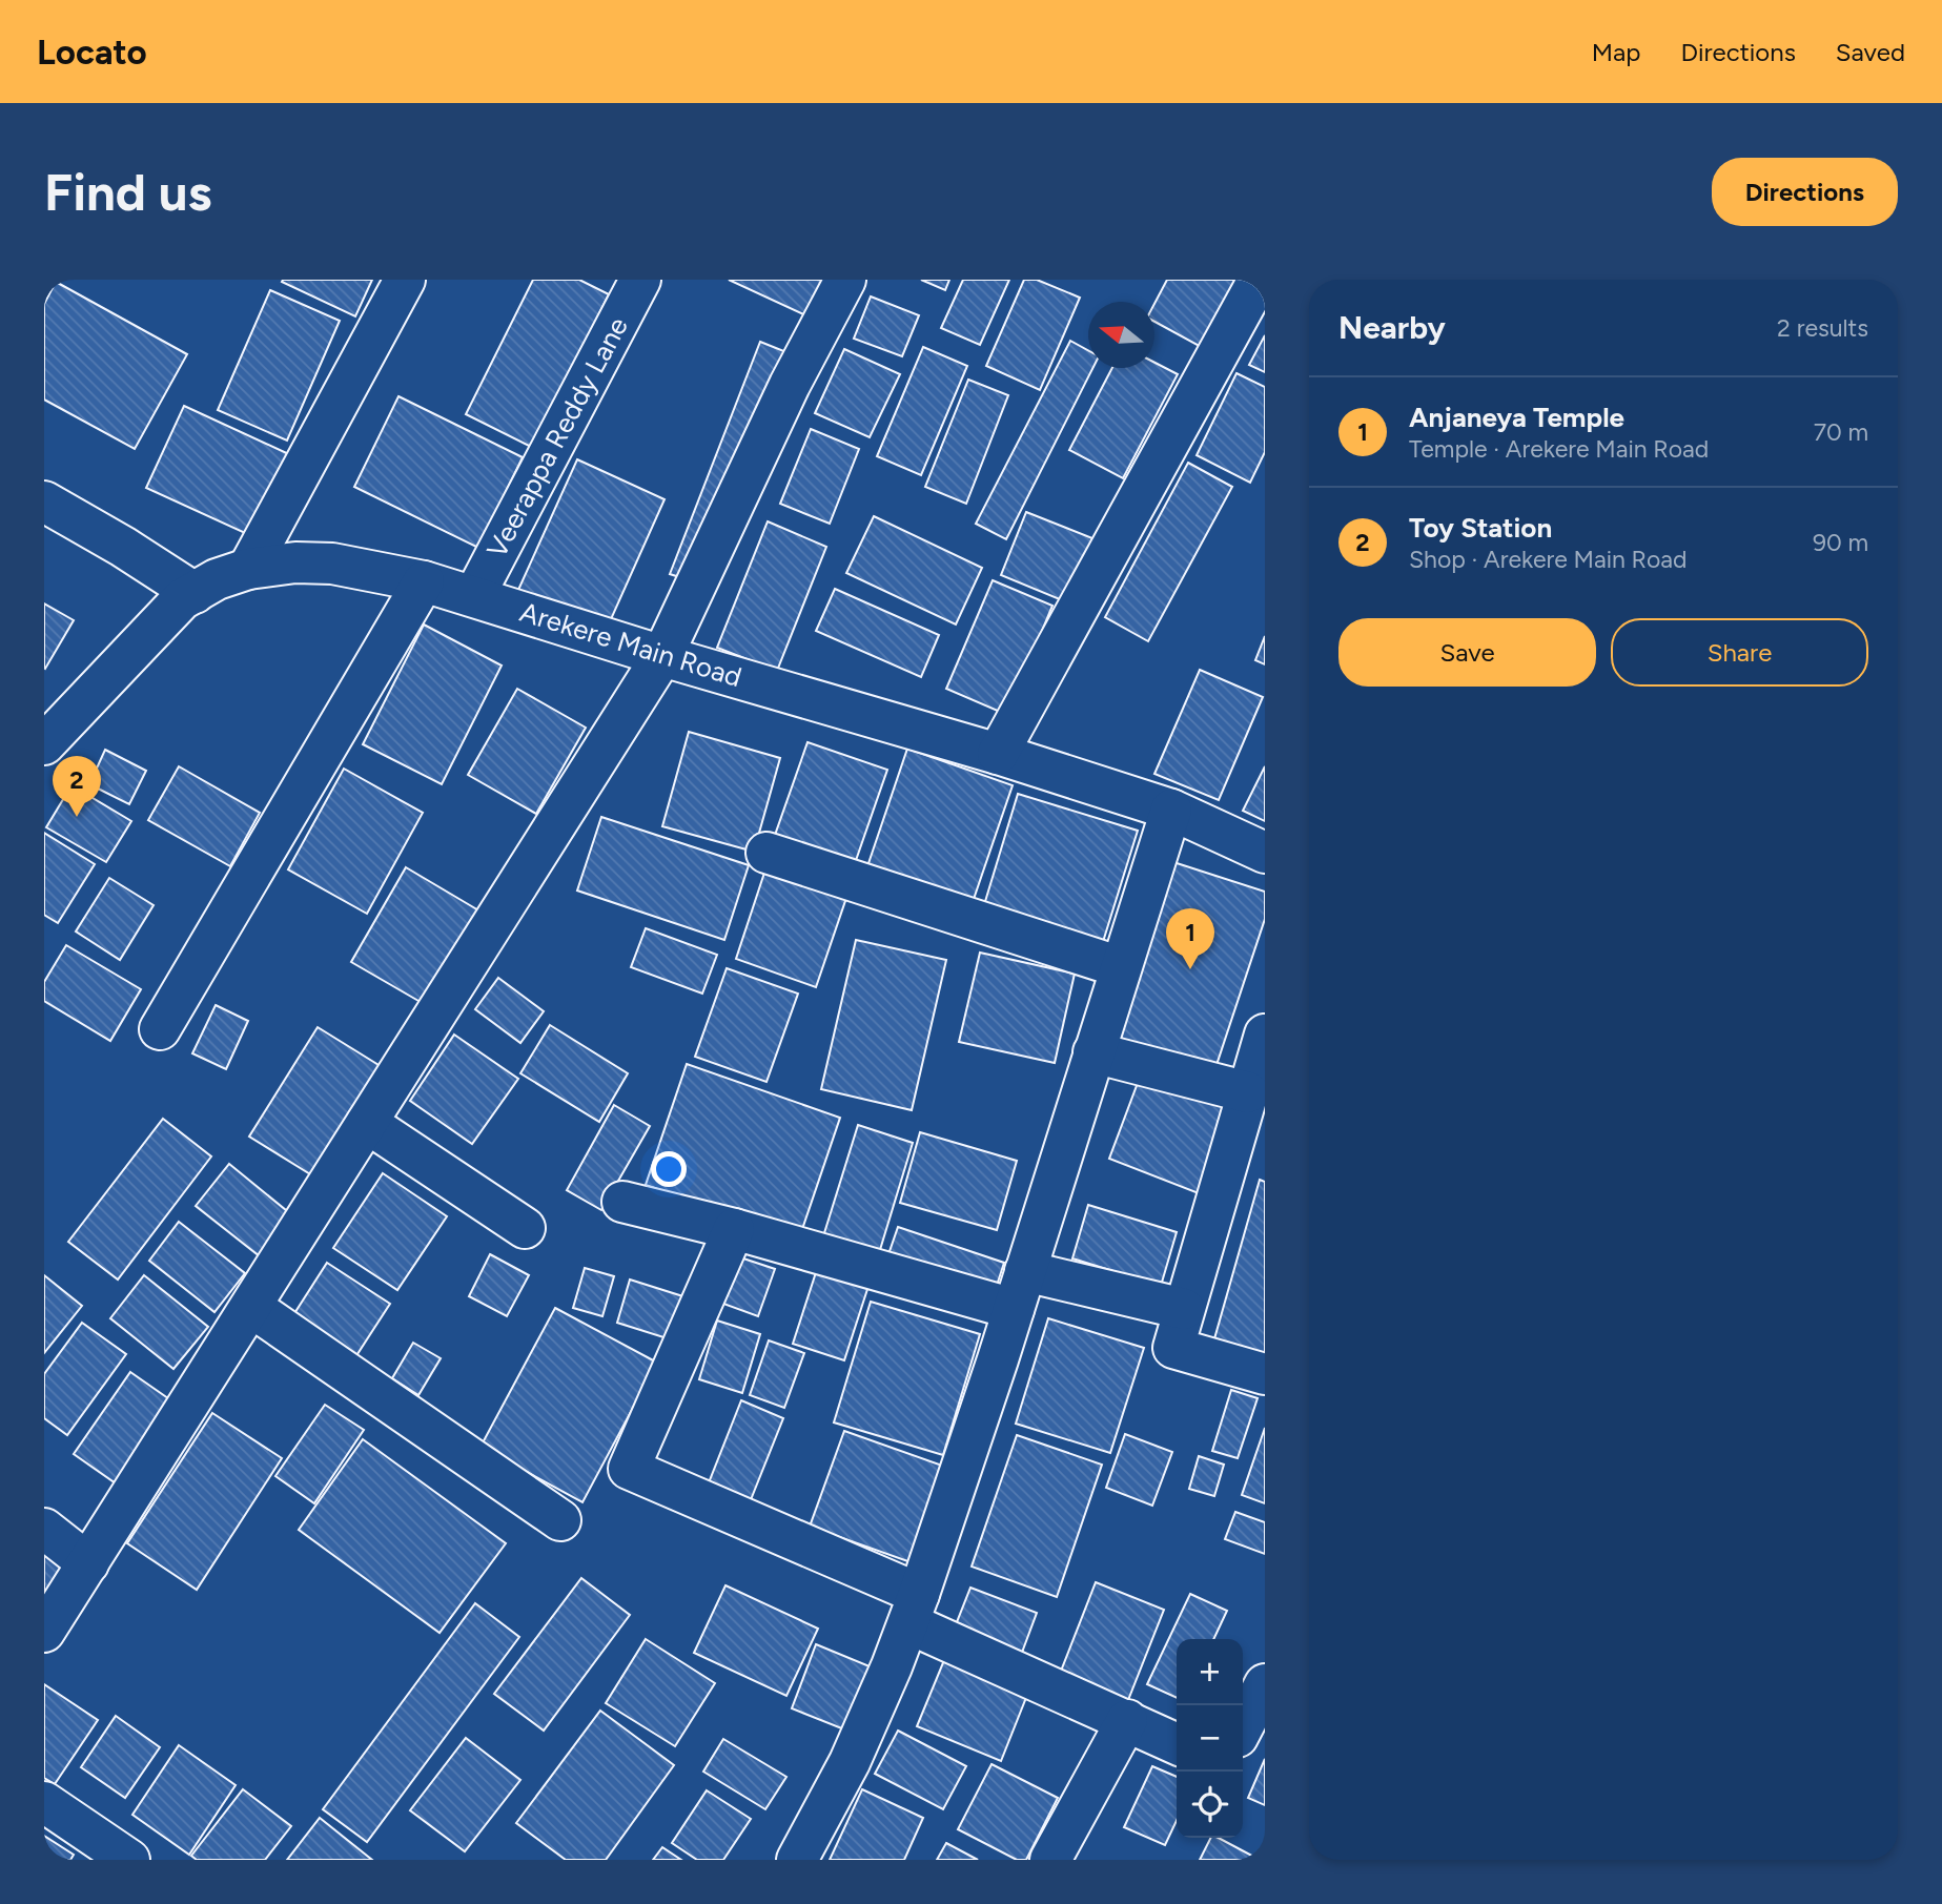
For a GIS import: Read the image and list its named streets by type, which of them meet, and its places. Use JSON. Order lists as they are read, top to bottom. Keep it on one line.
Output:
{"streets":{"street":["Veerappa Reddy Lane","Arekere Main Road"]},"crossings":[["Veerappa Reddy Lane","Arekere Main Road"]],"north":"left","page":{"header":"Locato","nav":["Map","Directions","Saved"],"buttons":["Directions",["Save","Share"]],"title":"Find us","heading":["Nearby","2 results"],"list":[{"mark":"1","name":"Anjaneya Temple","note":"Temple · Arekere Main Road","value":"70 m"},{"mark":"2","name":"Toy Station","note":"Shop · Arekere Main Road","value":"90 m"}],"pins":["2","1"],"map_buttons":["+","−"]}}
